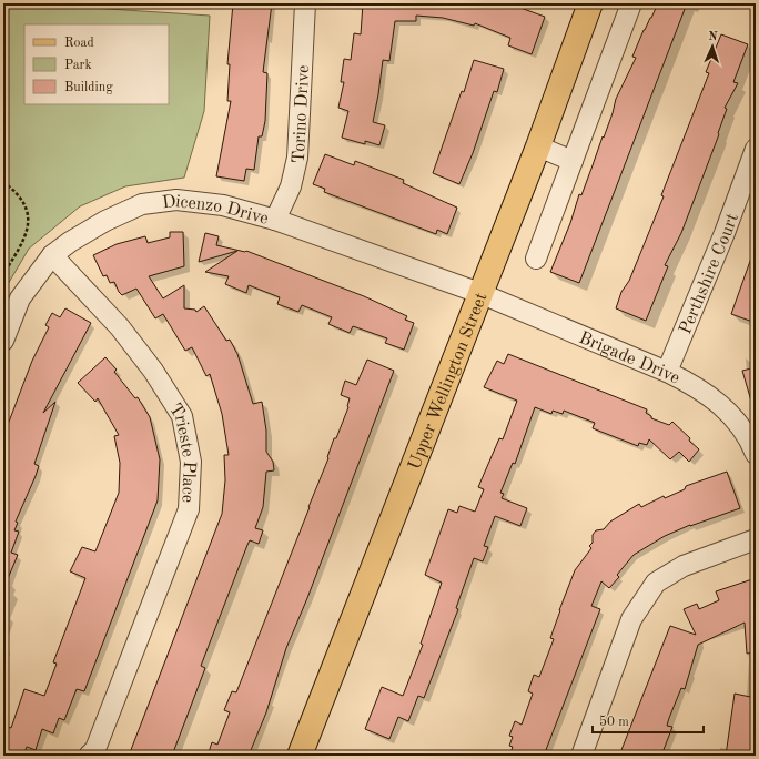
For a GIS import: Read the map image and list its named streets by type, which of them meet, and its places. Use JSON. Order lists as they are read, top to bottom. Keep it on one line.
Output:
{"streets":{"main road":["Upper Wellington Street"],"street":["Torino Drive","Dicenzo Drive","Perthshire Court","Brigade Drive","Trieste Place"]},"crossings":[["Torino Drive","Dicenzo Drive"],["Dicenzo Drive","Brigade Drive"],["Dicenzo Drive","Upper Wellington Street"],["Dicenzo Drive","Trieste Place"],["Perthshire Court","Brigade Drive"],["Brigade Drive","Upper Wellington Street"]],"legend":["Road","Park","Building"],"scale_bar":"50 m","north":"top"}
